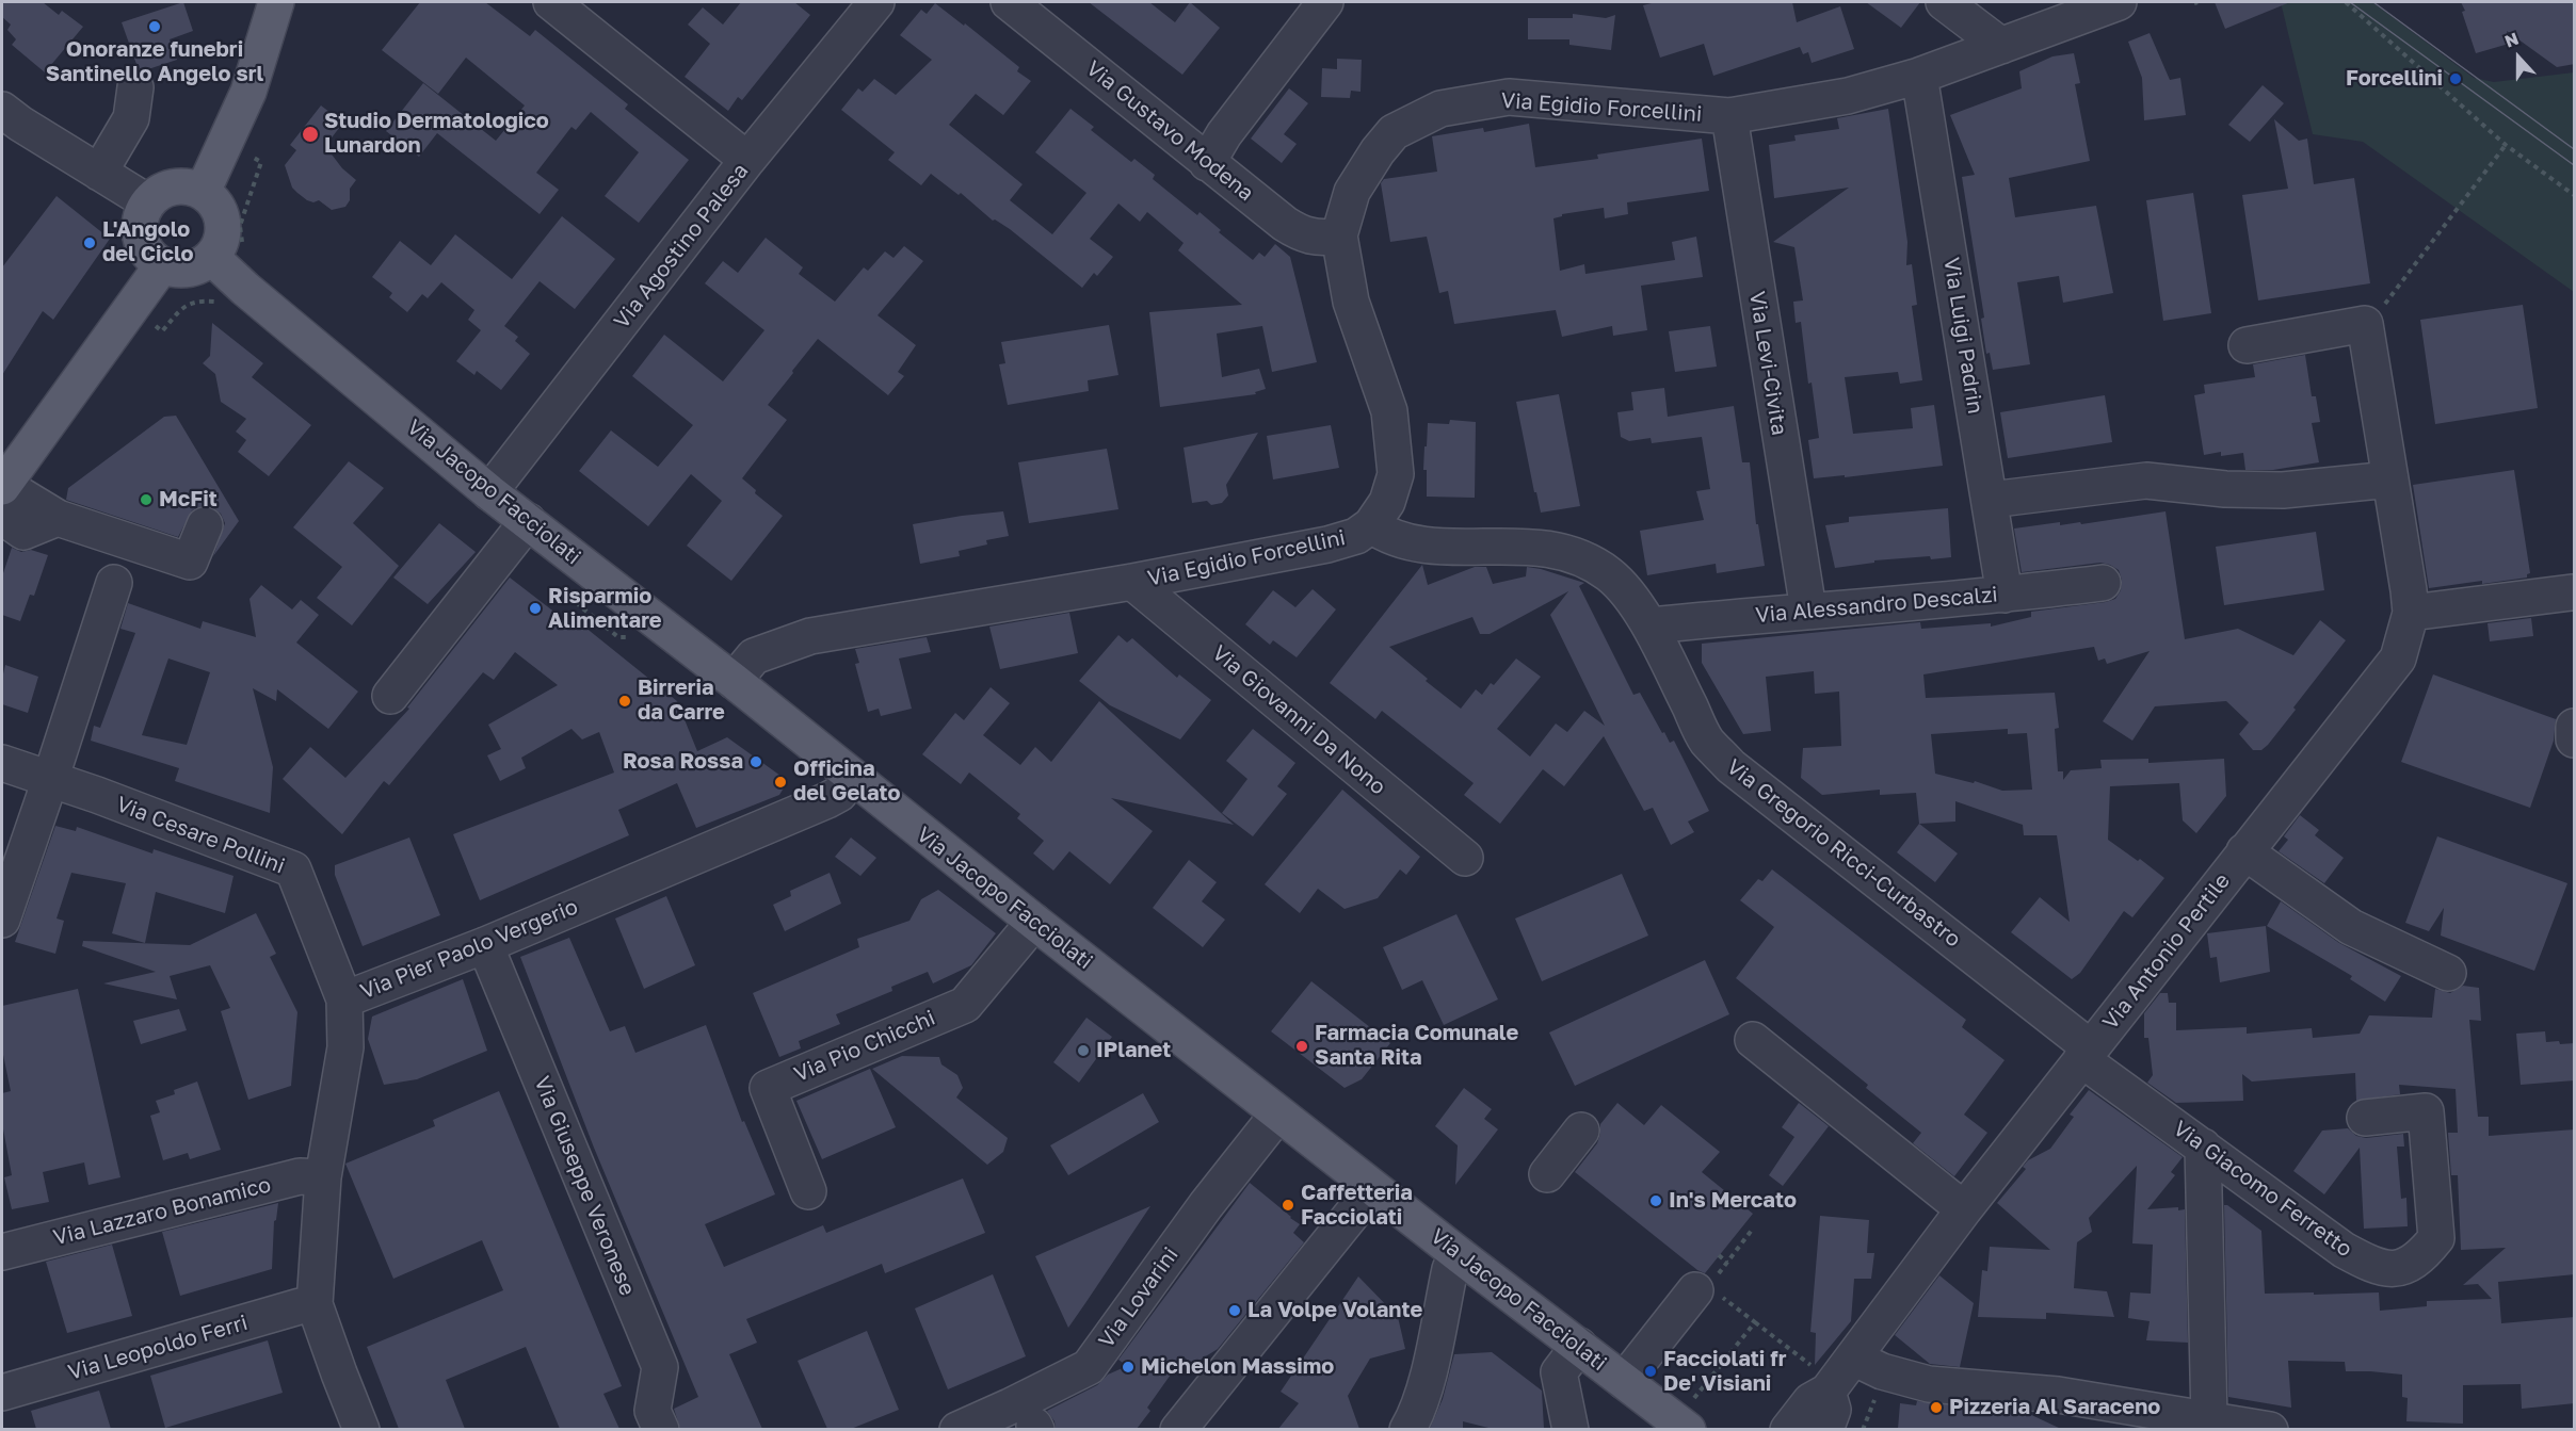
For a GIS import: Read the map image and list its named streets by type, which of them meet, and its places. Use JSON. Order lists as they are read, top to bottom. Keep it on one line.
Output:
{"streets":{"main road":["Via Jacopo Facciolati"],"street":["Via Egidio Forcellini","Via Gustavo Modena","Via Agostino Palesa","Via Luigi Padrin","Via Levi-Civita","Via Alessandro Descalzi","Via Giovanni Da Nono","Via Cesare Pollini","Via Gregorio Ricci-Curbastro","Via Pier Paolo Vergerio","Via Antonio Pertile","Via Pio Chicchi","Via Giuseppe Veronese","Via Giacomo Ferretto","Via Lazzaro Bonamico","Via Lovarini","Via Leopoldo Ferri"]},"crossings":[["Via Egidio Forcellini","Via Gustavo Modena"],["Via Egidio Forcellini","Via Luigi Padrin"],["Via Egidio Forcellini","Via Levi-Civita"],["Via Egidio Forcellini","Via Jacopo Facciolati"],["Via Egidio Forcellini","Via Giovanni Da Nono"],["Via Egidio Forcellini","Via Gregorio Ricci-Curbastro"],["Via Agostino Palesa","Via Jacopo Facciolati"],["Via Luigi Padrin","Via Alessandro Descalzi"],["Via Levi-Civita","Via Alessandro Descalzi"],["Via Jacopo Facciolati","Via Pier Paolo Vergerio"],["Via Jacopo Facciolati","Via Pio Chicchi"],["Via Jacopo Facciolati","Via Lovarini"],["Via Alessandro Descalzi","Via Gregorio Ricci-Curbastro"],["Via Cesare Pollini","Via Pier Paolo Vergerio"],["Via Gregorio Ricci-Curbastro","Via Antonio Pertile"],["Via Gregorio Ricci-Curbastro","Via Giacomo Ferretto"],["Via Pier Paolo Vergerio","Via Giuseppe Veronese"],["Via Pier Paolo Vergerio","Via Lazzaro Bonamico"],["Via Pier Paolo Vergerio","Via Leopoldo Ferri"],["Via Antonio Pertile","Via Giacomo Ferretto"]],"places":["Onoranze funebri Santinello Angelo srl","Forcellini","Studio Dermatologico Lunardon","L'Angolo del Ciclo","McFit","Risparmio Alimentare","Birreria da Carre","Rosa Rossa","Officina del Gelato","Farmacia Comunale Santa Rita","IPlanet","In's Mercato","Caffetteria Facciolati","La Volpe Volante","Michelon Massimo","Facciolati fr De' Visiani","Pizzeria Al Saraceno"],"north":"top"}
